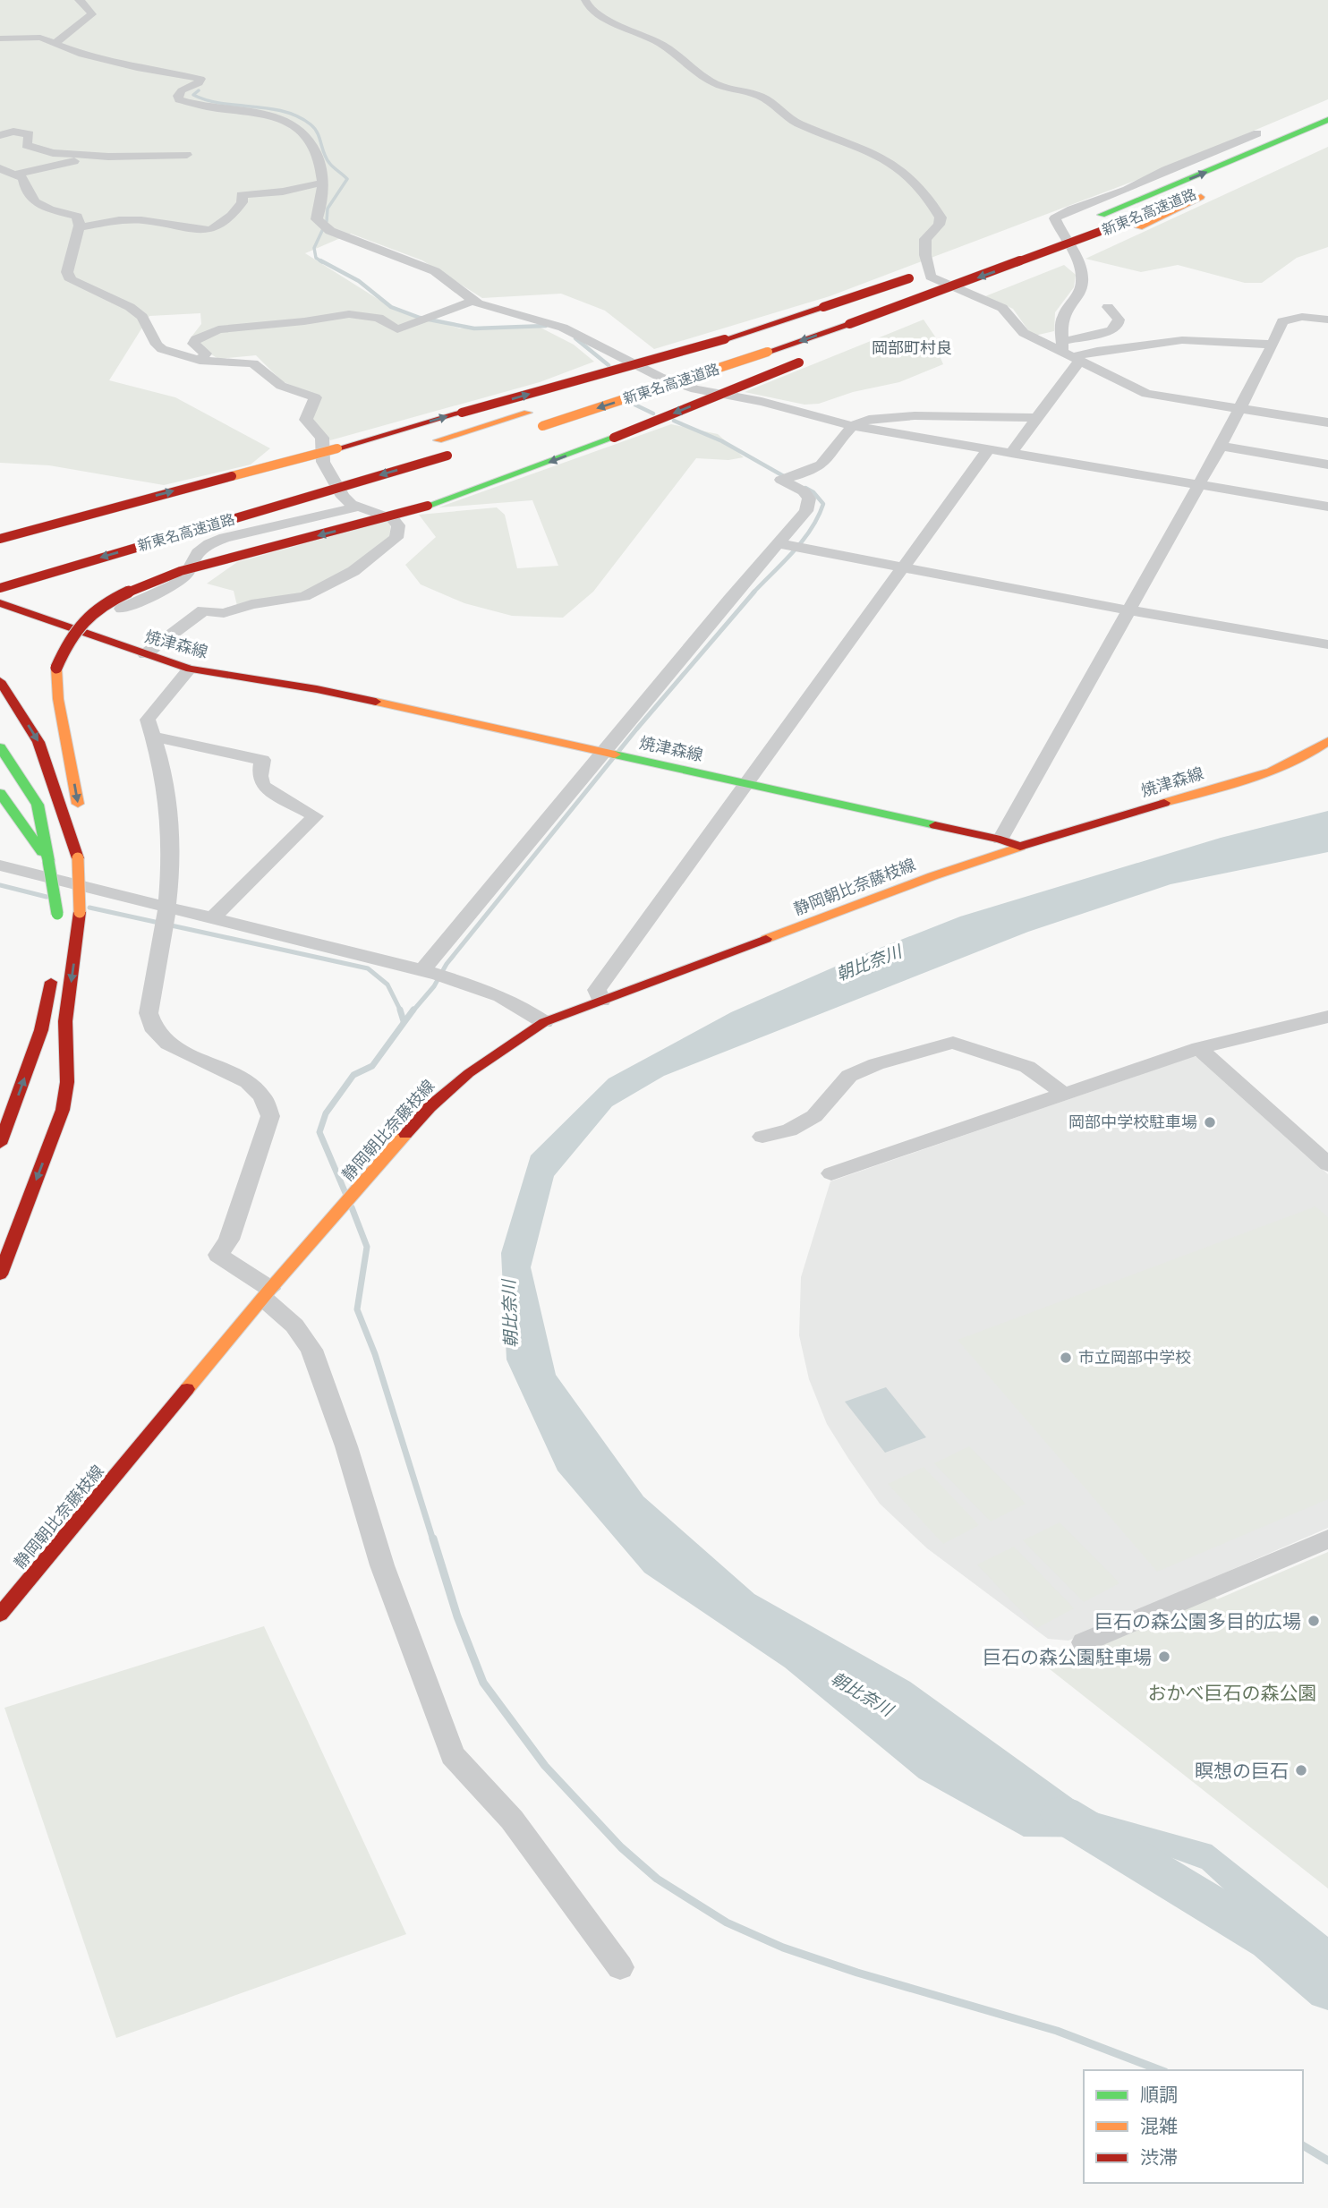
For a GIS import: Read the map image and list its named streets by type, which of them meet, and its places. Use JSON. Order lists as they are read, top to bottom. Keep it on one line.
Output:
{"streets":{"main road":["新東名高速道路","焼津森線","静岡朝比奈藤枝線"]},"crossings":[["焼津森線","静岡朝比奈藤枝線"]],"districts":["岡部町村良"],"water":["朝比奈川"],"parks":["おかべ巨石の森公園"],"places":["岡部中学校駐車場","市立岡部中学校","巨石の森公園多目的広場","巨石の森公園駐車場","瞑想の巨石"],"legend":["順調","混雑","渋滞"]}
